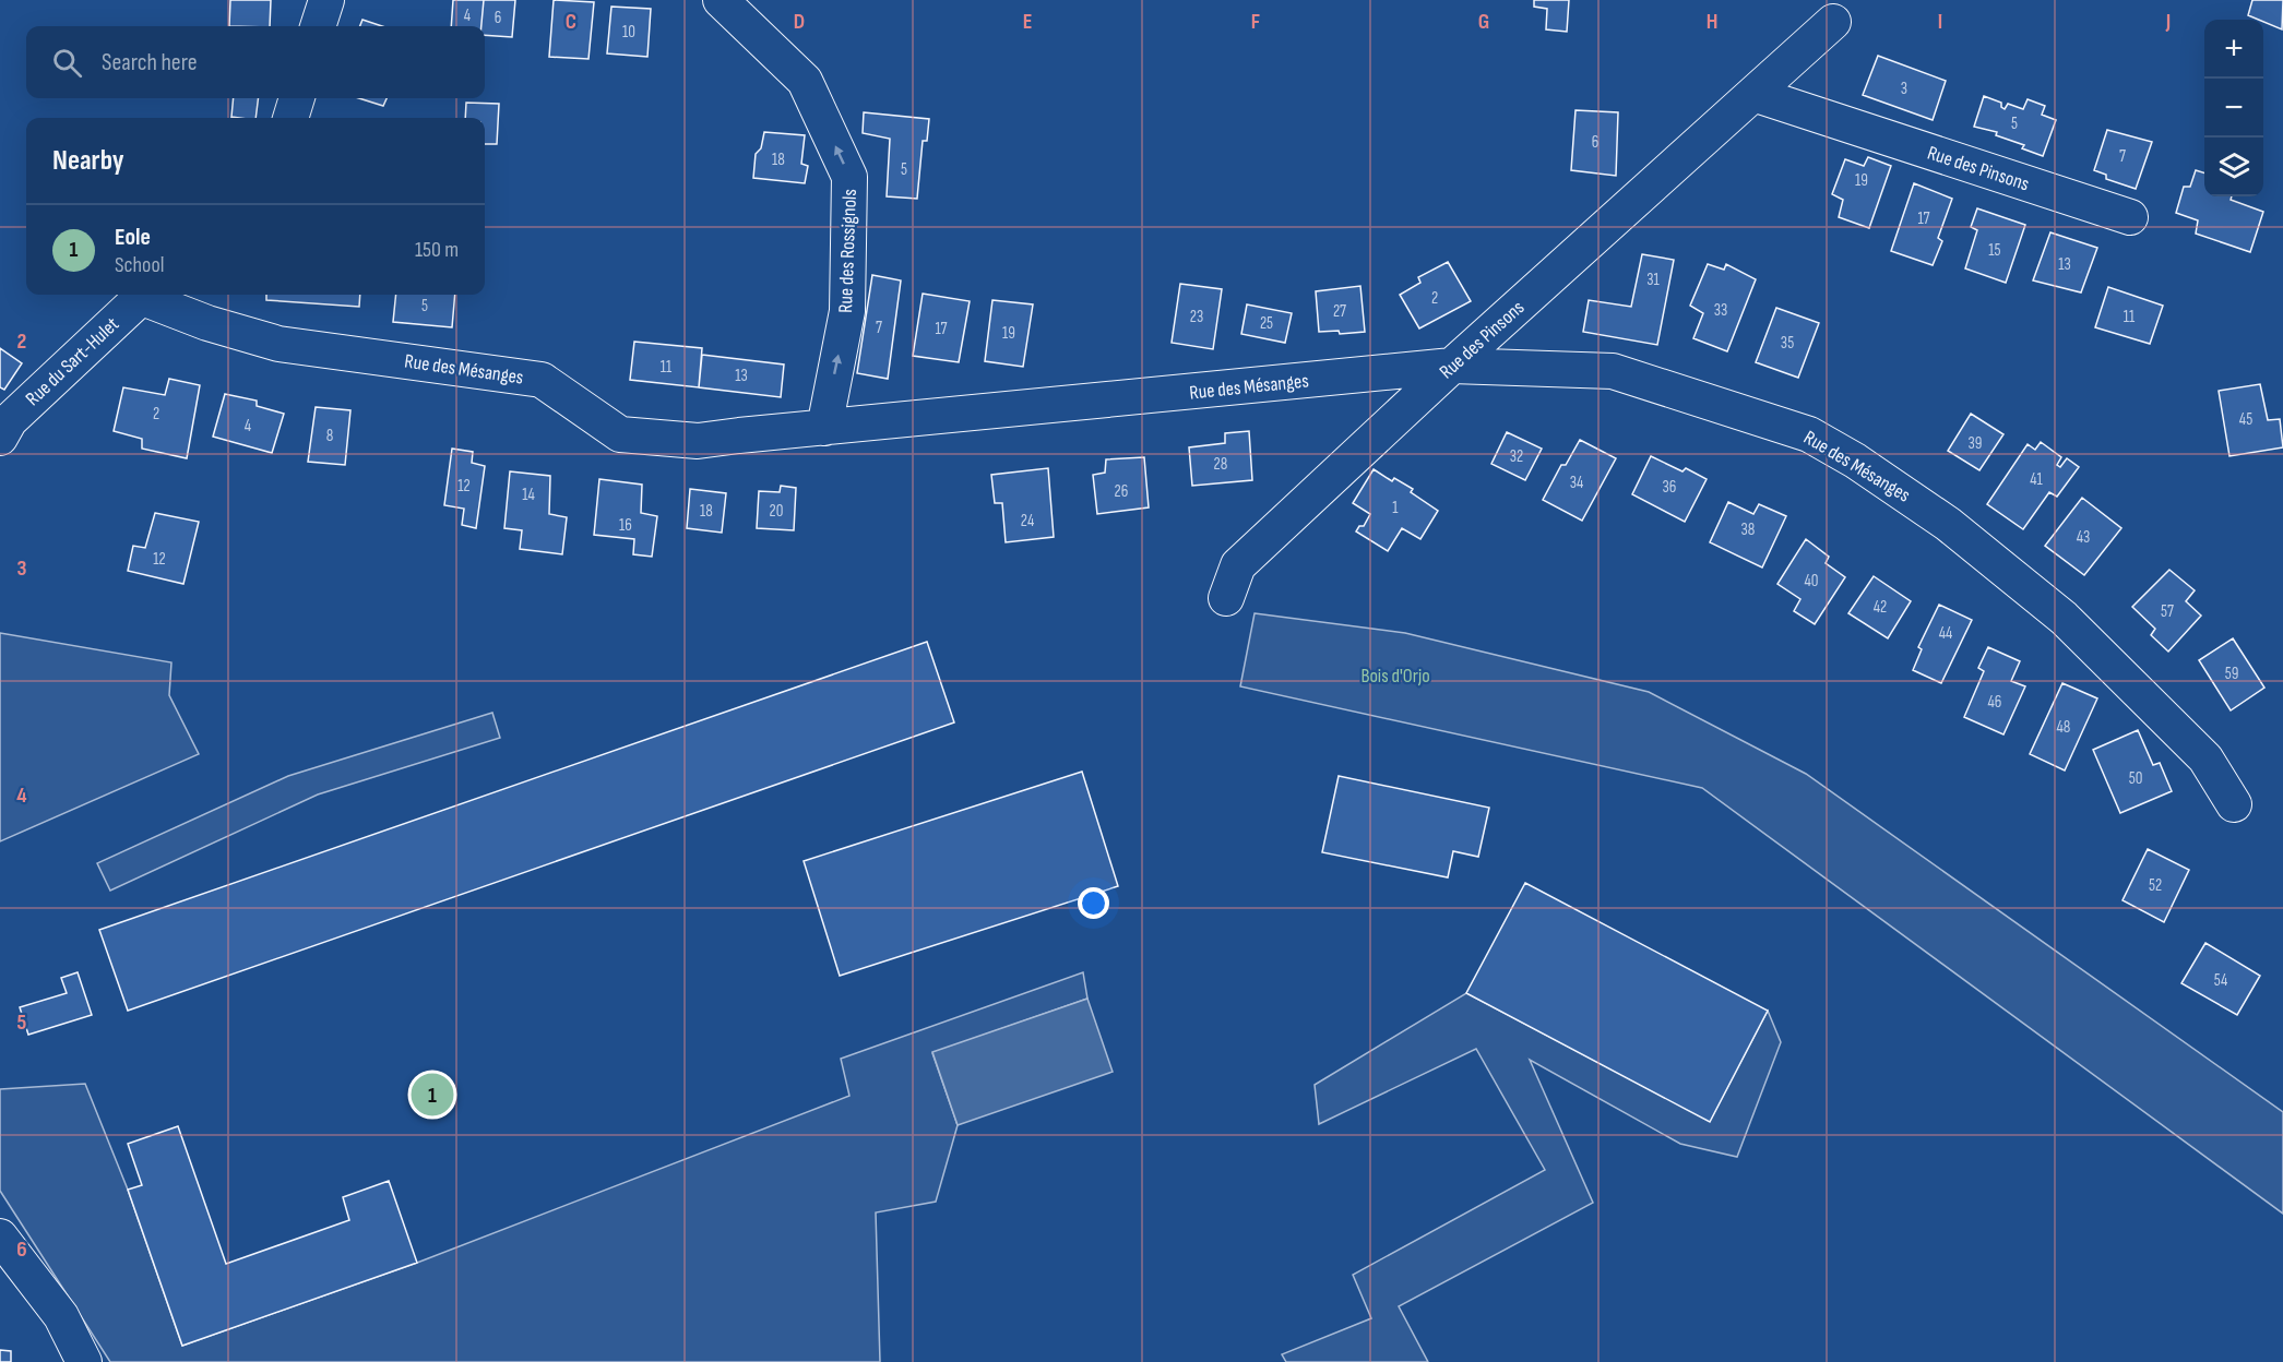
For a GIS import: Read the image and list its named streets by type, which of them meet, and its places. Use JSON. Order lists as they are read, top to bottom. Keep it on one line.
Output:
{"streets":{"street":["Rue des Pinsons","Rue des Rossignols","Rue du Sart-Hulet","Rue des Mésanges"]},"crossings":[["Rue des Pinsons","Rue des Mésanges"],["Rue des Rossignols","Rue des Mésanges"]],"one_way":["Rue des Rossignols"],"parks":["Bois d'Orjo"],"house_numbers":["4","6","10","3","5","6","7","18","5","19","17","15","13","31","2","5","33","27","23","11","25","7","17","19","35","11","13","2","45","4","8","39","32","28","41","34","12","36","26","14","1","18","20","24","16","38","43","12","40","42","57","44","59","46","48","50","52","54"],"page":{"map_buttons":["+","−"],"search":"Search here","heading":"Nearby","list":[{"mark":"1","name":"Eole","note":"School","value":"150 m"}],"pins":"1"},"grid":{"columns":["C","D","E","F","G","H","I","J"],"rows":["2","3","4","5","6"]}}
